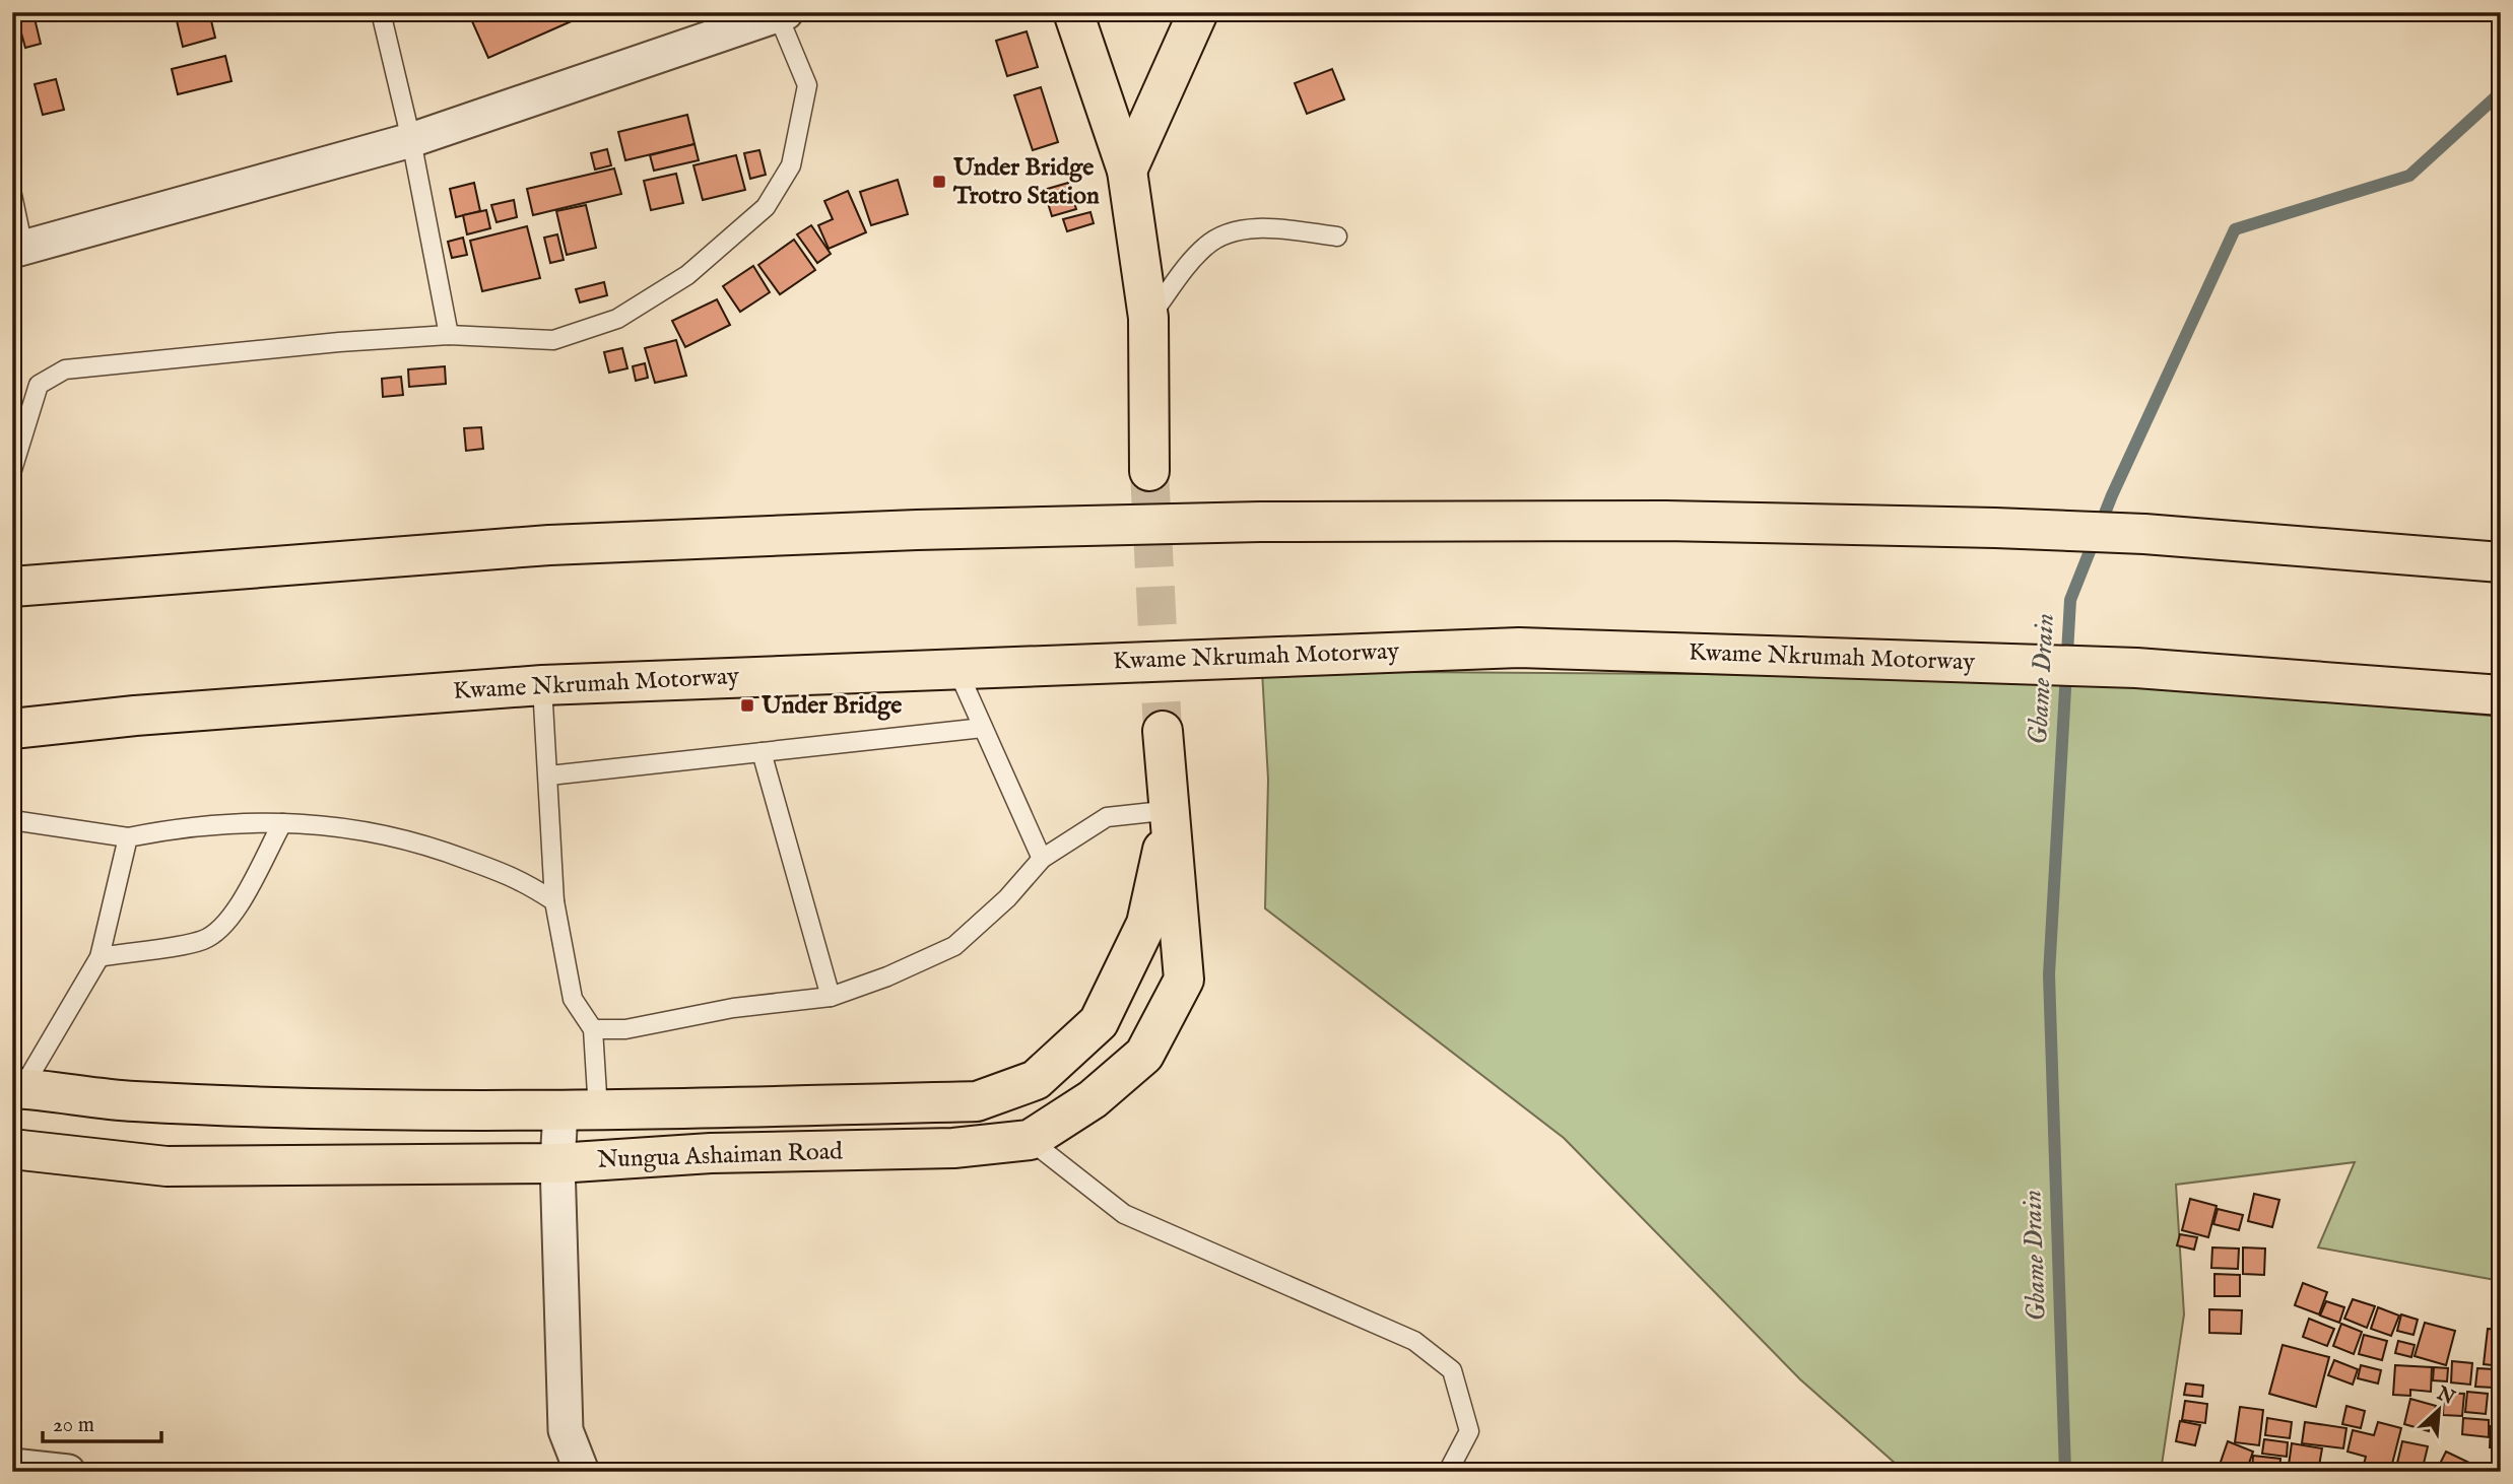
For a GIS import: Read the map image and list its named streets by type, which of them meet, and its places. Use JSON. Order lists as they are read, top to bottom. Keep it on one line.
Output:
{"streets":{"main road":["Kwame Nkrumah Motorway","Nungua Ashaiman Road"]},"water":["Gbame Drain"],"places":{"transit":["Under Bridge Trotro Station","Under Bridge"]},"scale_bar":"20 m","north":"top right"}
